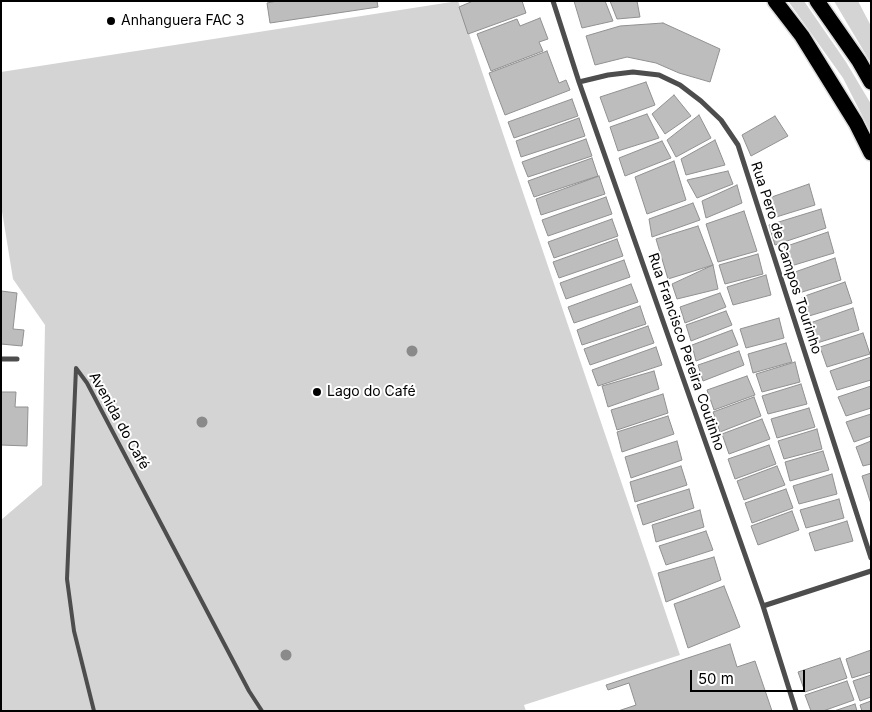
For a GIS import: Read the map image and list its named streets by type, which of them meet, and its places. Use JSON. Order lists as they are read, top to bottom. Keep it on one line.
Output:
{"streets":{"street":["Rua Pero de Campos Tourinho","Rua Francisco Pereira Coutinho"],"lane":["Avenida do Café"]},"crossings":[["Rua Pero de Campos Tourinho","Rua Francisco Pereira Coutinho"]],"places":["Anhanguera FAC 3","Lago do Café"],"scale_bar":"50 m"}
